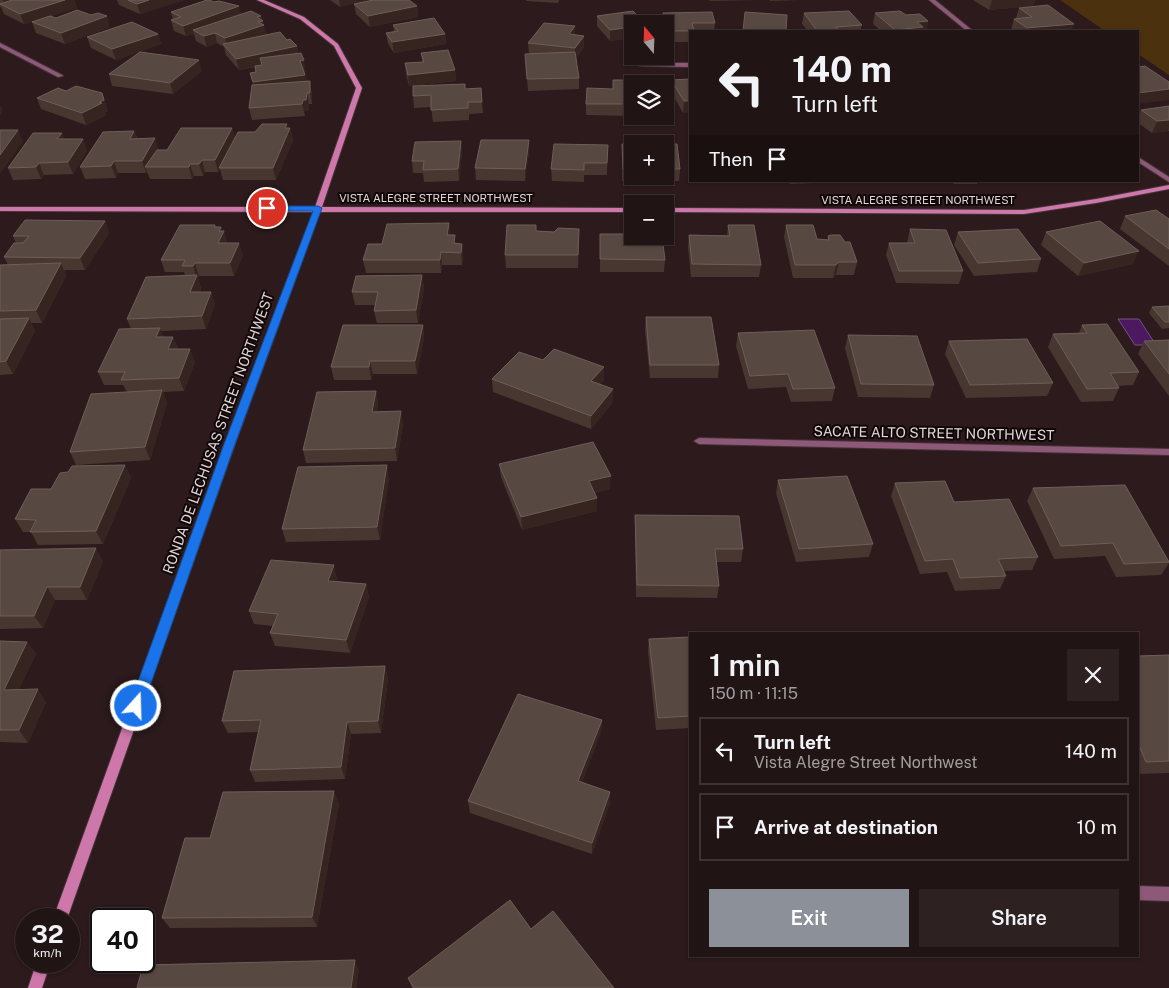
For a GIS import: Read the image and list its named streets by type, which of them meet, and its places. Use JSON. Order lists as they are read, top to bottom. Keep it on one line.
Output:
{"streets":{"street":["VISTA ALEGRE STREET NORTHWEST","RONDA DE LECHUSAS STREET NORTHWEST","SACATE ALTO STREET NORTHWEST"]},"crossings":[["VISTA ALEGRE STREET NORTHWEST","RONDA DE LECHUSAS STREET NORTHWEST"]],"north":"top","page":{"map_buttons":["+","−"],"turn":["140 m","Turn left"],"then":"Then","heading":["1 min","150 m · 11:15"],"list":[{"name":"Turn left","note":"Vista Alegre Street Northwest","value":"140 m"},{"name":"Arrive at destination","value":"10 m"}],"buttons":["Exit","Share"],"speed":"32 km/h","limit":"40"}}
